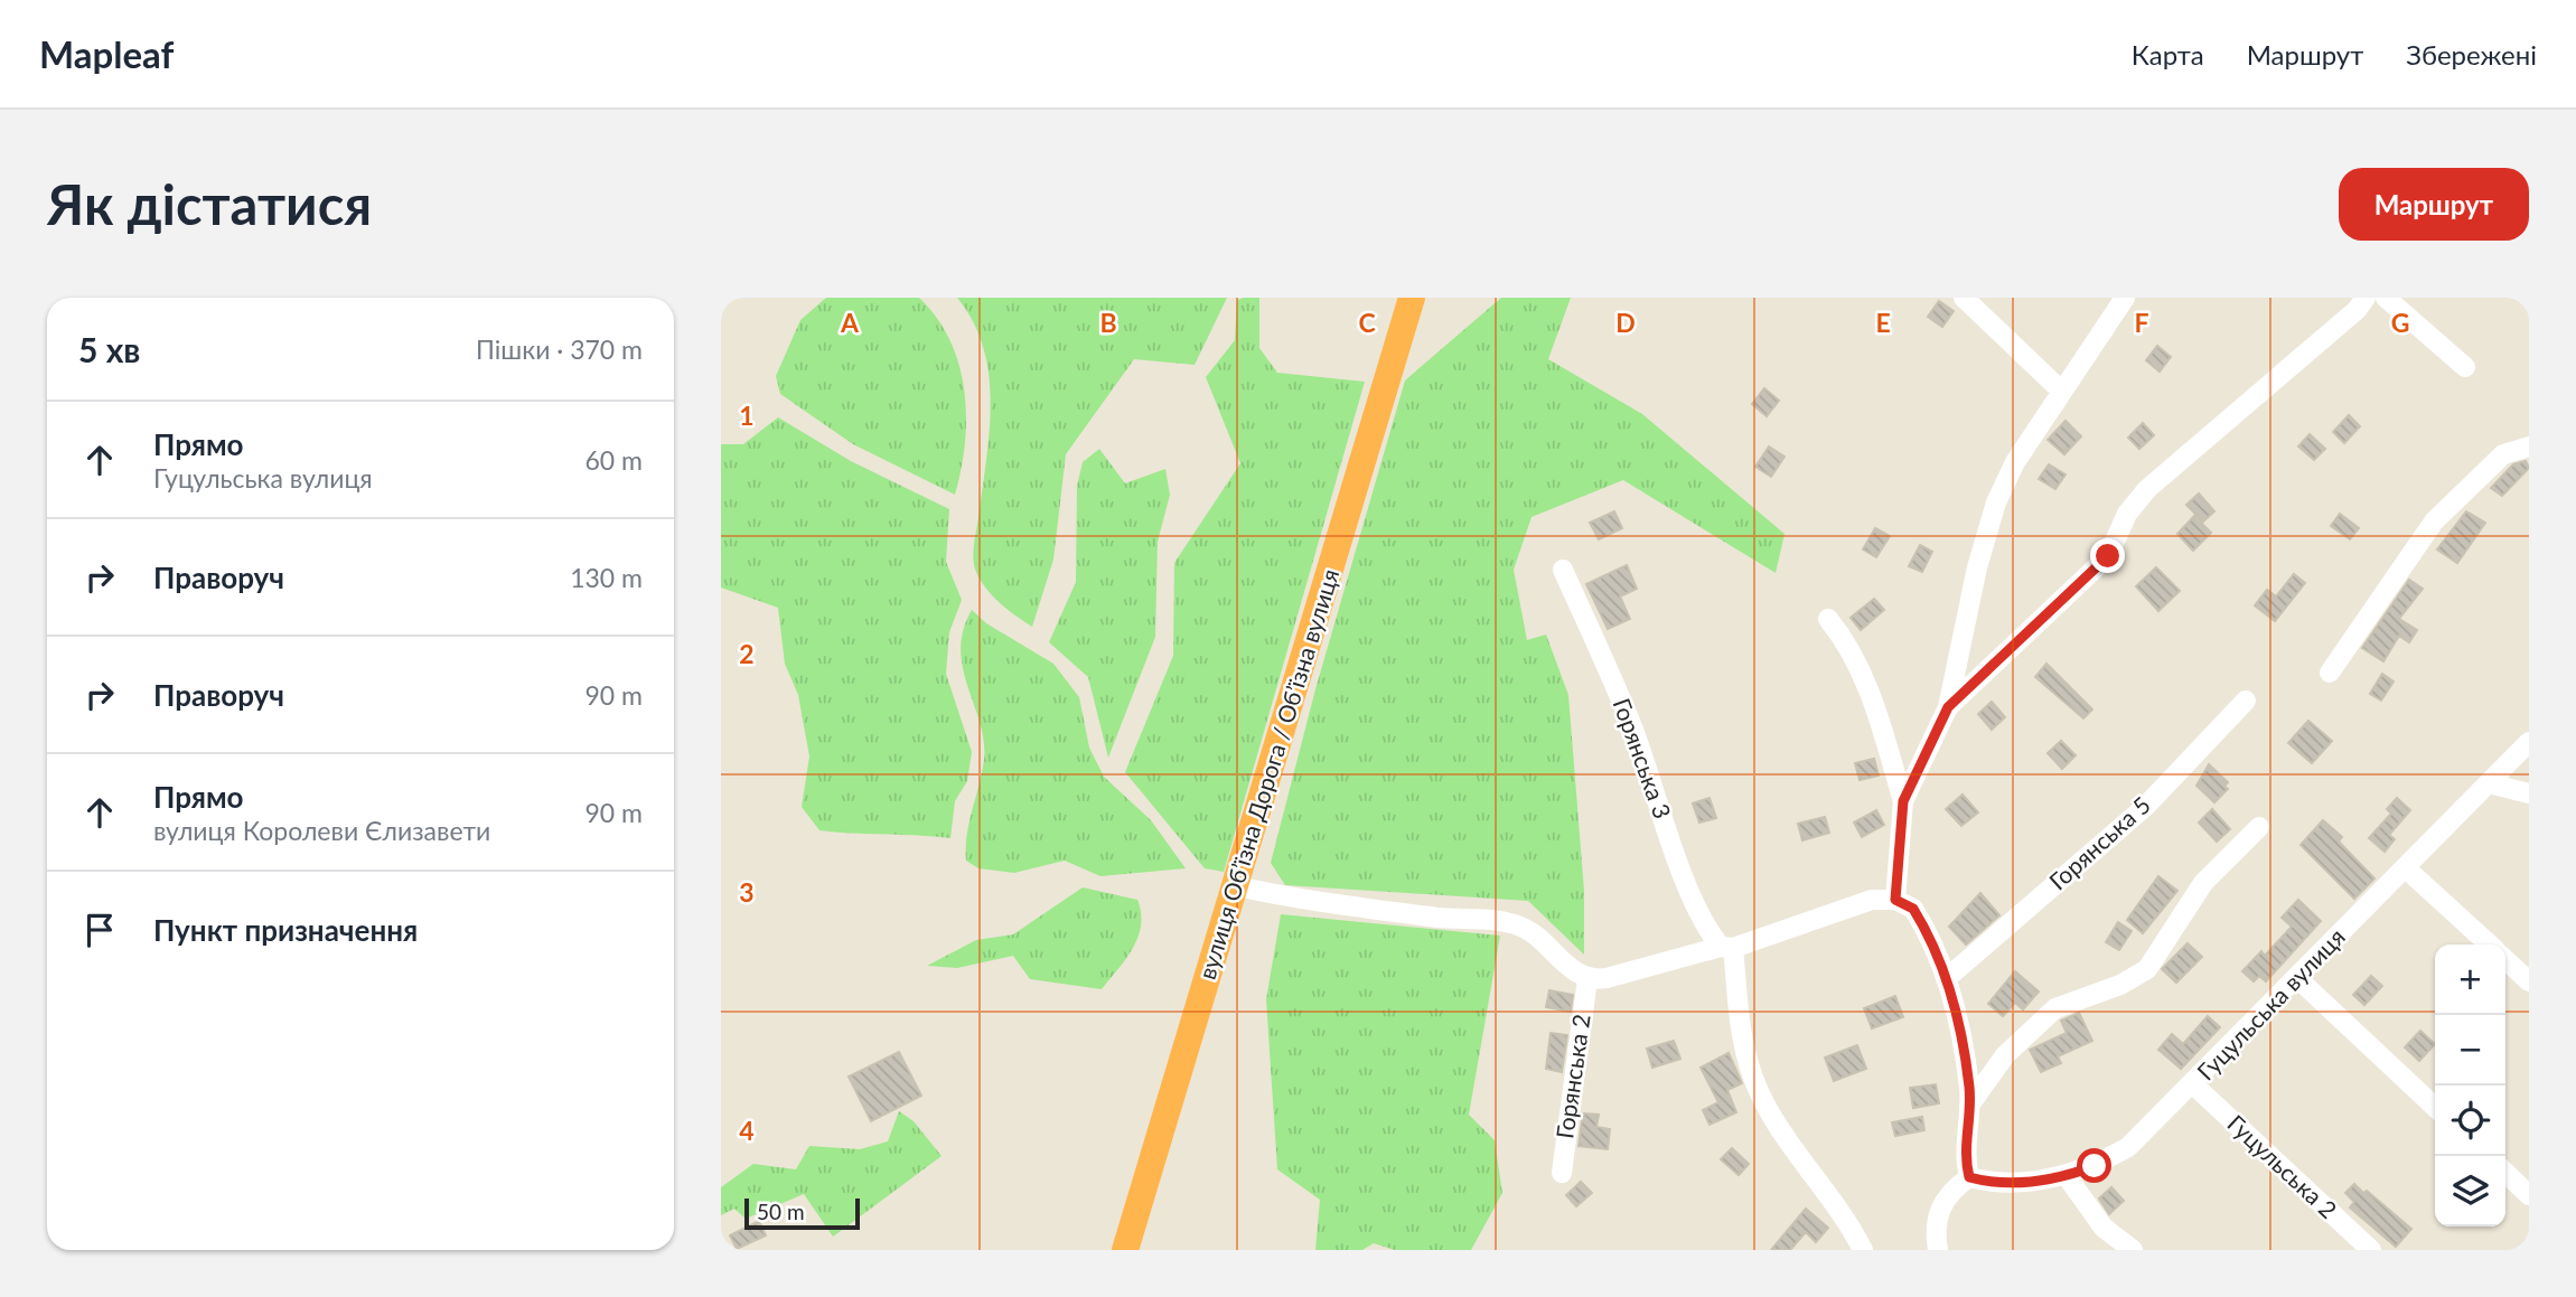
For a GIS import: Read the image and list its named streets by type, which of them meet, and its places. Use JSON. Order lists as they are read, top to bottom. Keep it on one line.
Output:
{"streets":{"highway":["вулиця Обʼїзна Дорога / Обʼїзна вулиця"],"street":["Горянська 3","Горянська 5","Гуцульська вулиця","Горянська 2","Гуцульська 2"]},"crossings":[["Гуцульська вулиця","Гуцульська 2"]],"scale_bar":"50 m","page":{"header":"Mapleaf","nav":["Карта","Маршрут","Збережені"],"buttons":"Маршрут","title":"Як дістатися","heading":["5 хв","Пішки · 370 m"],"list":[["Прямо","Гуцульська вулиця","60 m"],["Праворуч","130 m"],["Праворуч","90 m"],["Прямо","вулиця Королеви Єлизавети","90 m"],"Пункт призначення"],"map_buttons":["+","−"],"scale":"50 m"},"grid":{"columns":["A","B","C","D","E","F","G"],"rows":["1","2","3","4"]}}
